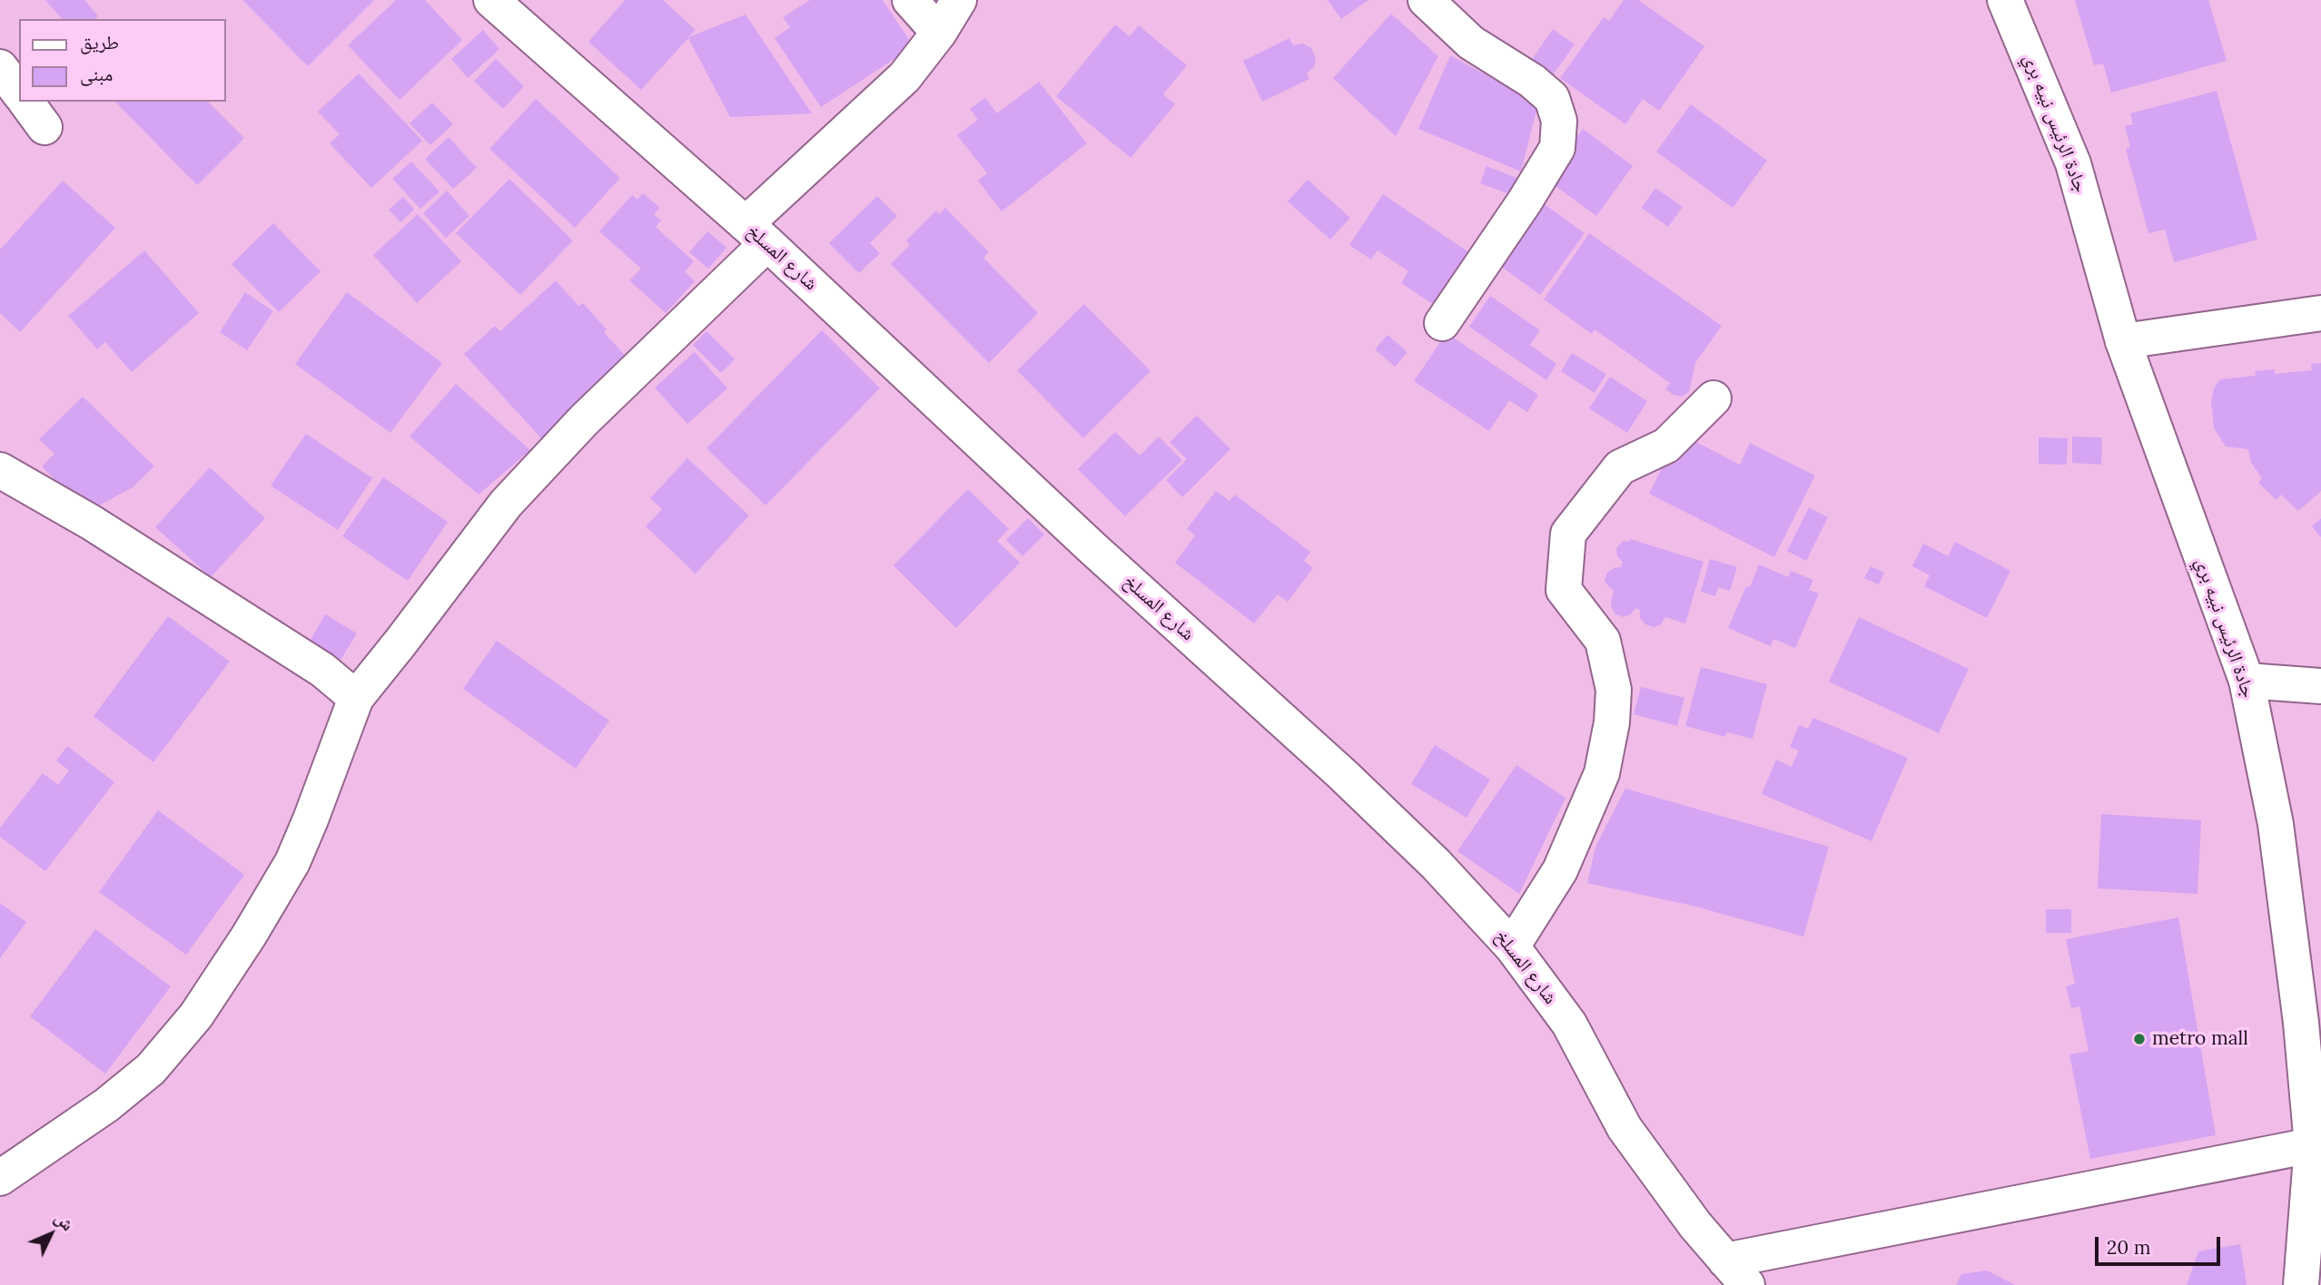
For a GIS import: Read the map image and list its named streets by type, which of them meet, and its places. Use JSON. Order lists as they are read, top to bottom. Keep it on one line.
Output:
{"streets":{"street":["جادة الرئيس نبيه بري","شارع المسلخ"]},"places":["metro mall"],"legend":["طريق","مبنى"],"scale_bar":"20 m","north":"top right"}
